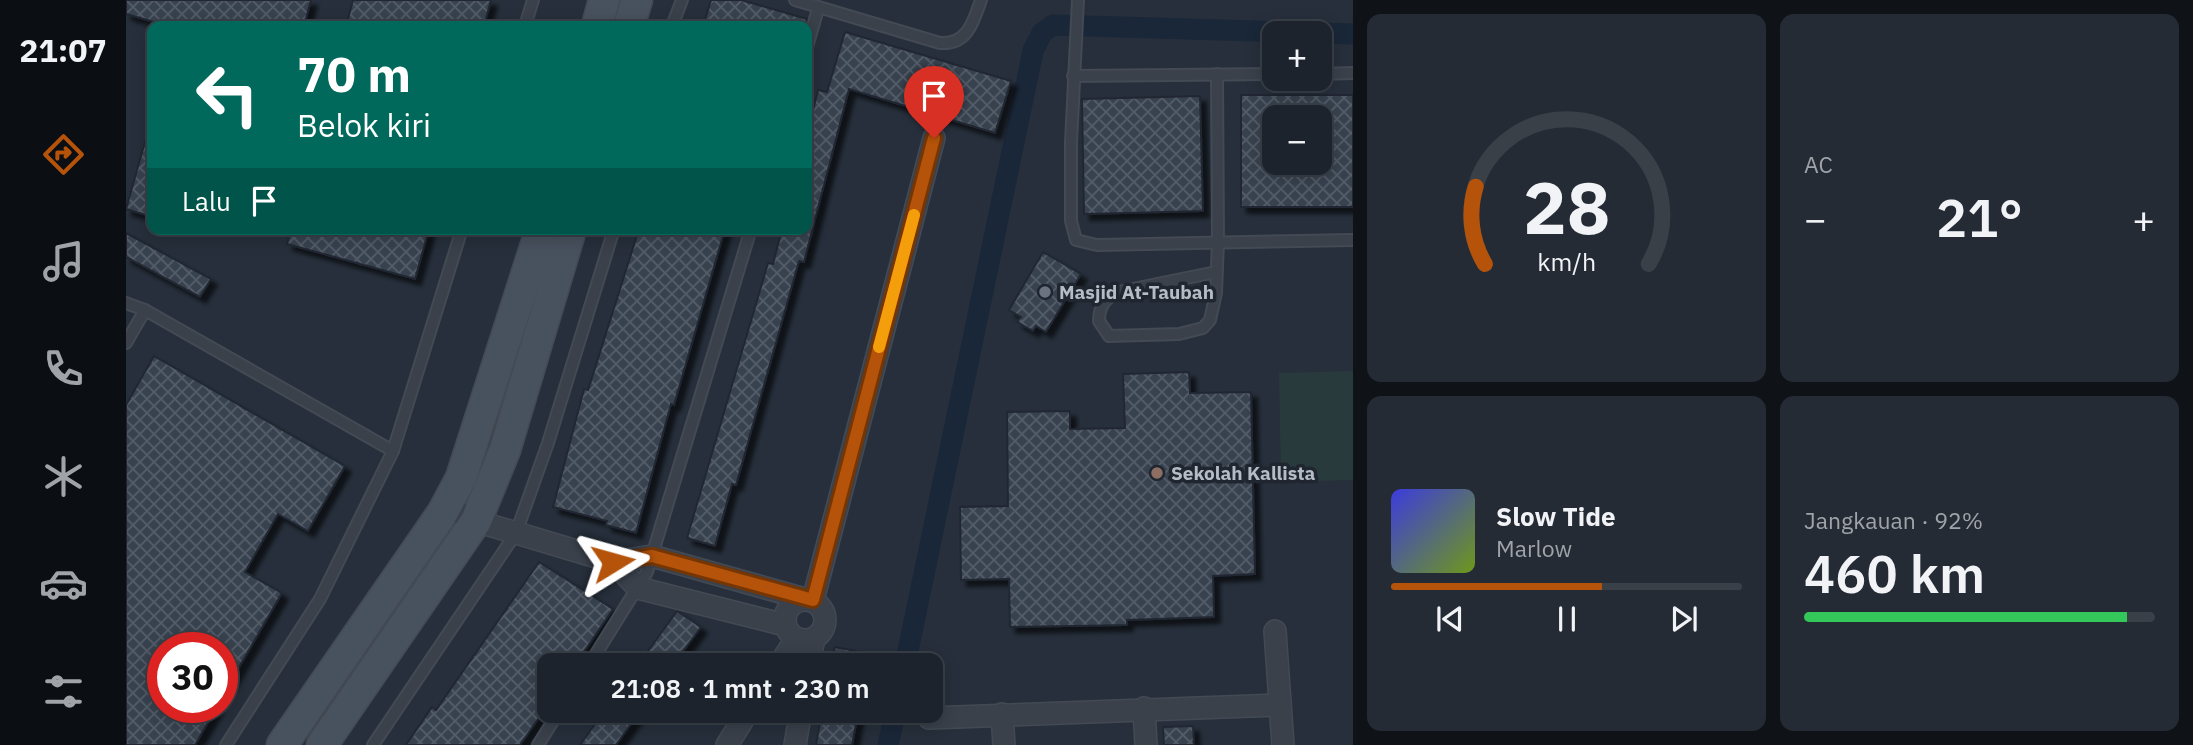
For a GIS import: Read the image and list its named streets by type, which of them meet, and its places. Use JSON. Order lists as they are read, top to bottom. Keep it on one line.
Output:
{"places":["Masjid At-Taubah","Sekolah Kallista"],"page":{"tabs":"21:07","tile":["AC",["Jangkauan · 92%","460 km"]],"map_buttons":["+","−"],"turn":["70 m","Belok kiri"],"then":"Lalu","heat":["−","21°","+"],"song":["Slow Tide","Marlow"],"limit":"30","trip":"21:08 · 1 mnt · 230 m","gauge":["28","km/h"]}}
